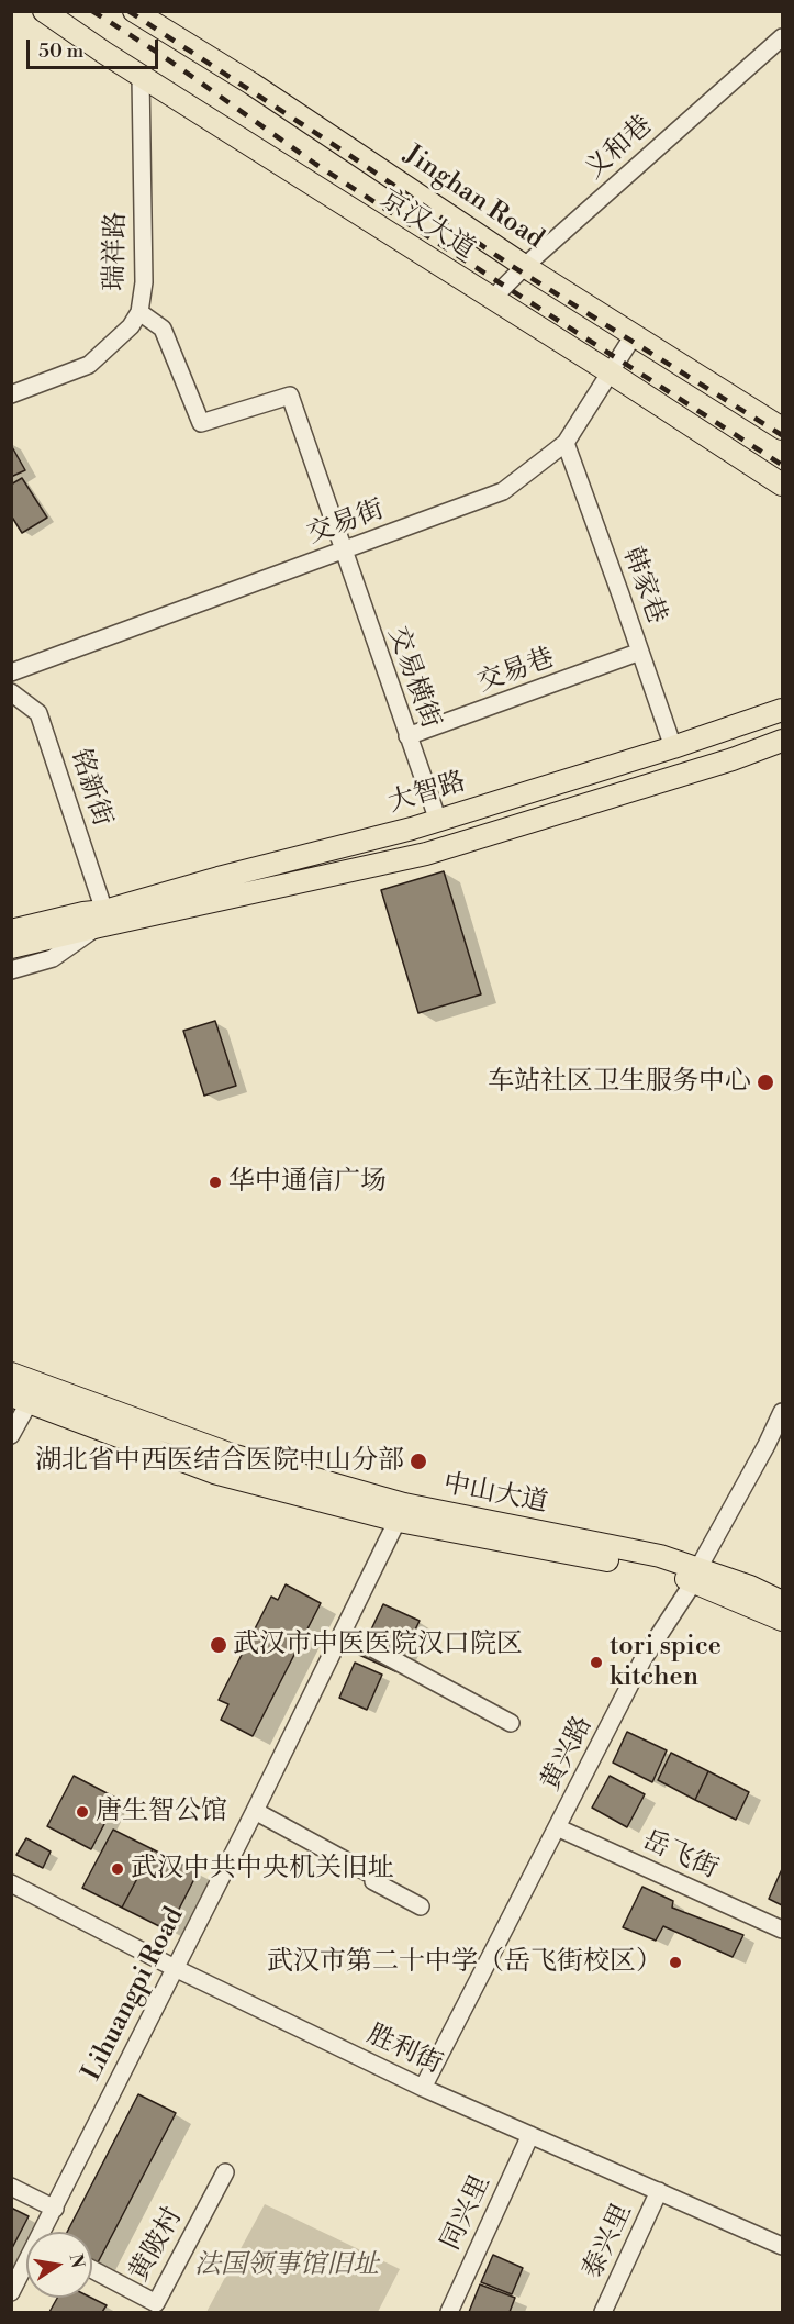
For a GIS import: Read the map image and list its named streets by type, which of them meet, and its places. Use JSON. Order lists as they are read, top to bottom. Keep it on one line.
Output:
{"streets":{"main road":["Jinghan Road","京汉大道","大智路","中山大道"],"street":["义和巷","瑞祥路","交易街","韩家巷","交易巷","交易横街","铭新街","黄兴路","岳飞街","Lihuangpi Road","胜利街","同兴里","泰兴里","黄陂村"]},"crossings":[["义和巷","Jinghan Road"],["义和巷","京汉大道"],["Jinghan Road","交易街"],["京汉大道","瑞祥路"],["京汉大道","交易街"],["瑞祥路","交易横街"],["交易街","韩家巷"],["交易街","交易横街"],["韩家巷","交易巷"],["韩家巷","大智路"],["交易巷","交易横街"],["交易横街","大智路"],["铭新街","大智路"],["中山大道","黄兴路"],["中山大道","Lihuangpi Road"],["黄兴路","岳飞街"],["黄兴路","胜利街"],["Lihuangpi Road","胜利街"],["胜利街","同兴里"],["胜利街","泰兴里"]],"parks":["法国领事馆旧址"],"places":["车站社区卫生服务中心","华中通信广场","湖北省中西医结合医院中山分部","武汉市中医医院汉口院区","tori spice kitchen","唐生智公馆","武汉中共中央机关旧址","武汉市第二十中学（岳飞街校区）"],"scale_bar":"50 m","north":"right"}
